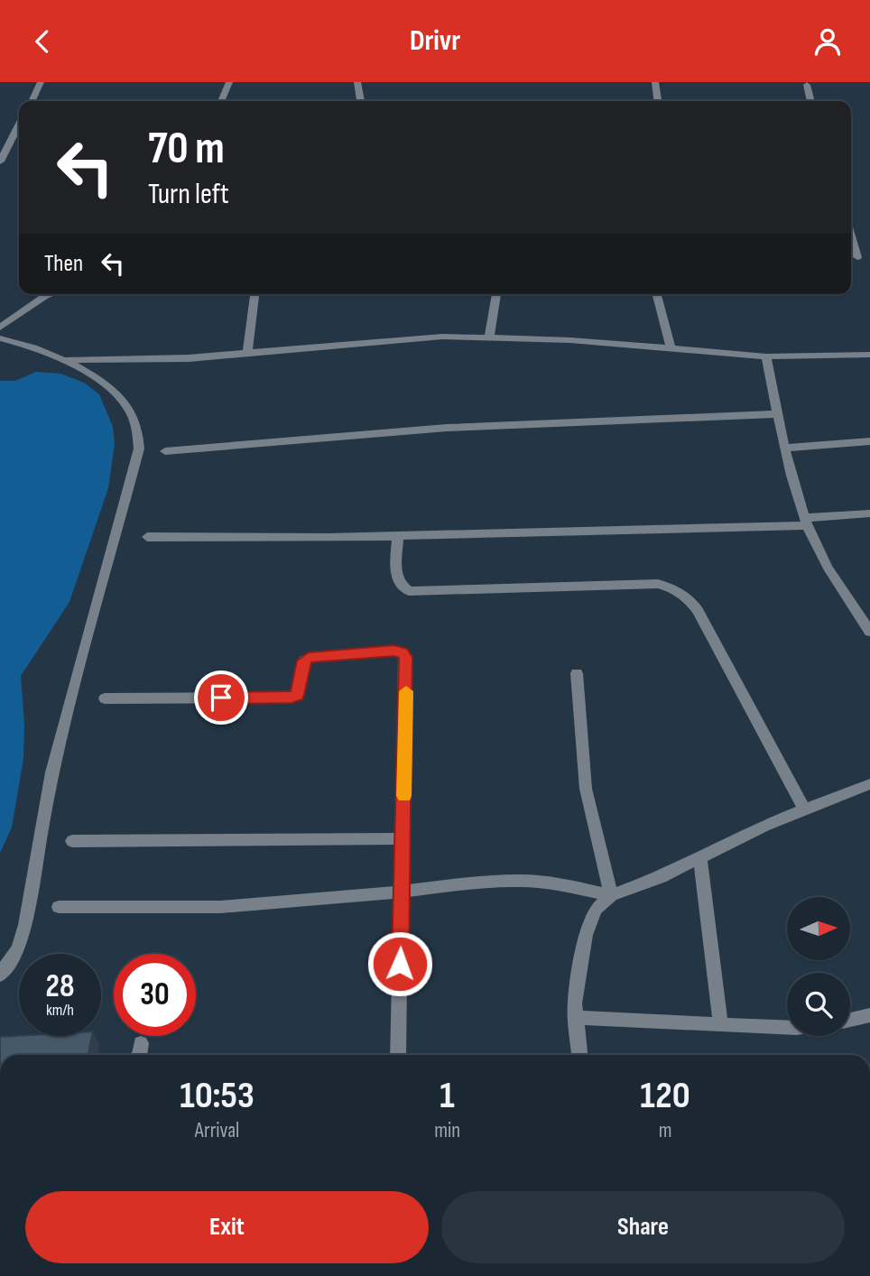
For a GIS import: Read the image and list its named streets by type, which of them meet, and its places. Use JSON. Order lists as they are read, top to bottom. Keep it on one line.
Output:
{"north":"right","page":{"header":"Drivr","turn":["70 m","Turn left"],"then":"Then","speed":"28 km/h","limit":"30","eta":["10:53","Arrival","1","min","120","m"],"buttons":["Exit","Share"]}}
